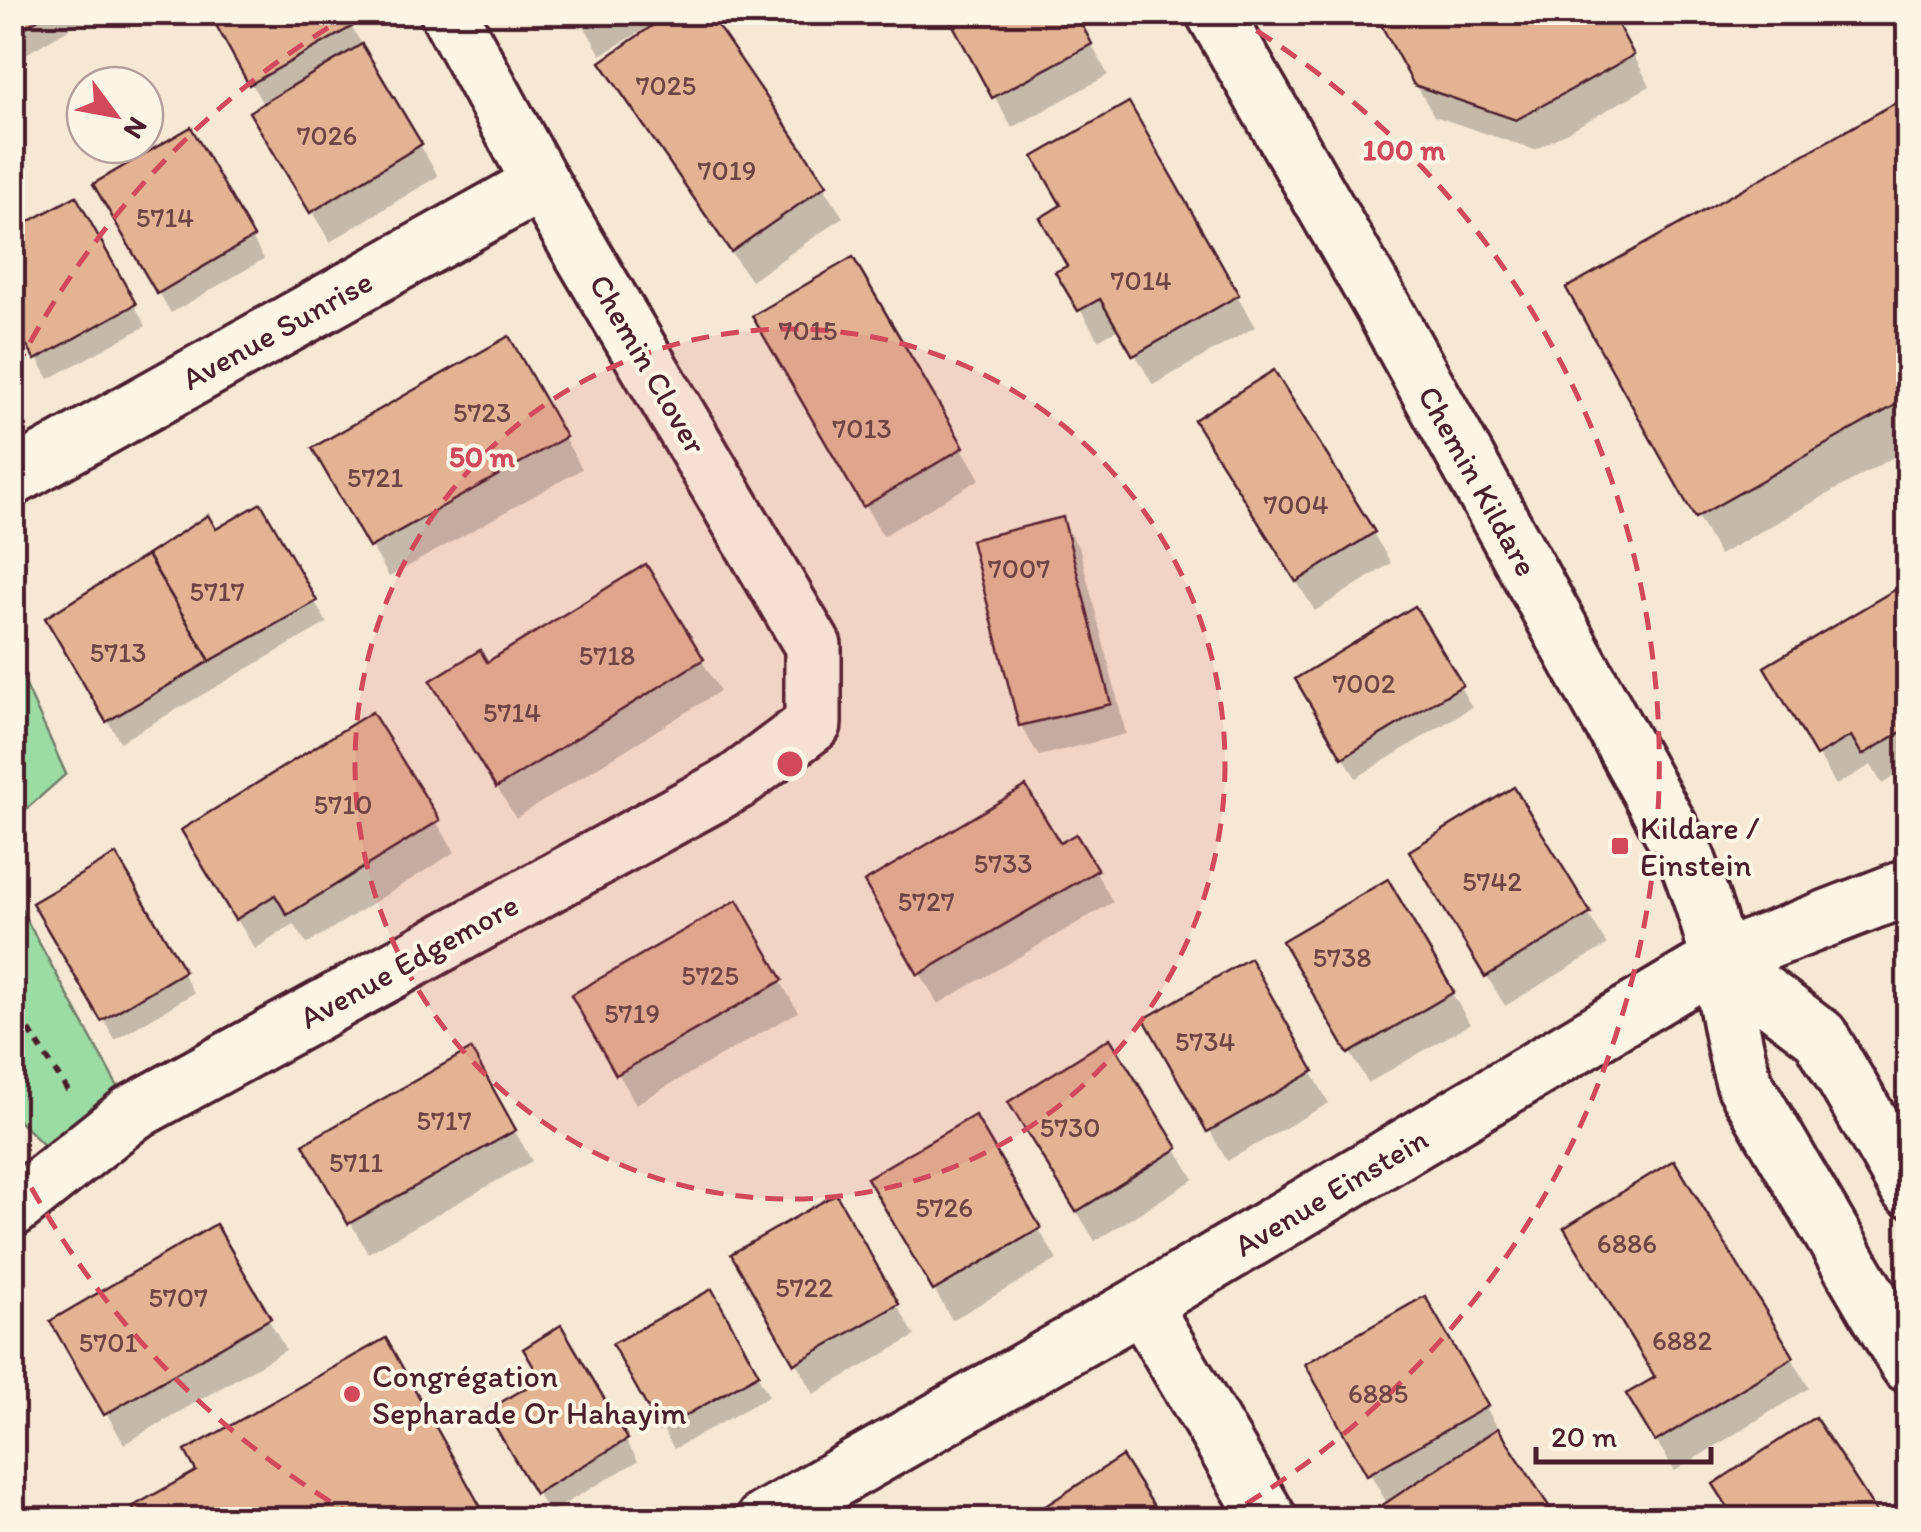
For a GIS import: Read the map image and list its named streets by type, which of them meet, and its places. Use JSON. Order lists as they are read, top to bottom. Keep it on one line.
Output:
{"streets":{"street":["Avenue Sunrise","Chemin Clover","Chemin Kildare","Avenue Edgemore","Avenue Einstein"]},"crossings":[["Avenue Sunrise","Chemin Clover"],["Chemin Clover","Avenue Edgemore"],["Chemin Kildare","Avenue Einstein"]],"places":{"transit":["Kildare / Einstein"],"other":["Congrégation Sepharade Or Hahayim"]},"house_numbers":["7025","7026","7019","5714","7014","7015","5723","7013","5721","7004","7007","5717","5713","5718","7002","5714","5710","5733","5742","5727","5738","5725","5719","5734","5717","5730","5711","5726","6886","5722","5707","6882","5701","6885"],"scale_bar":"20 m","north":"bottom right","rings":["100 m","50 m"]}
